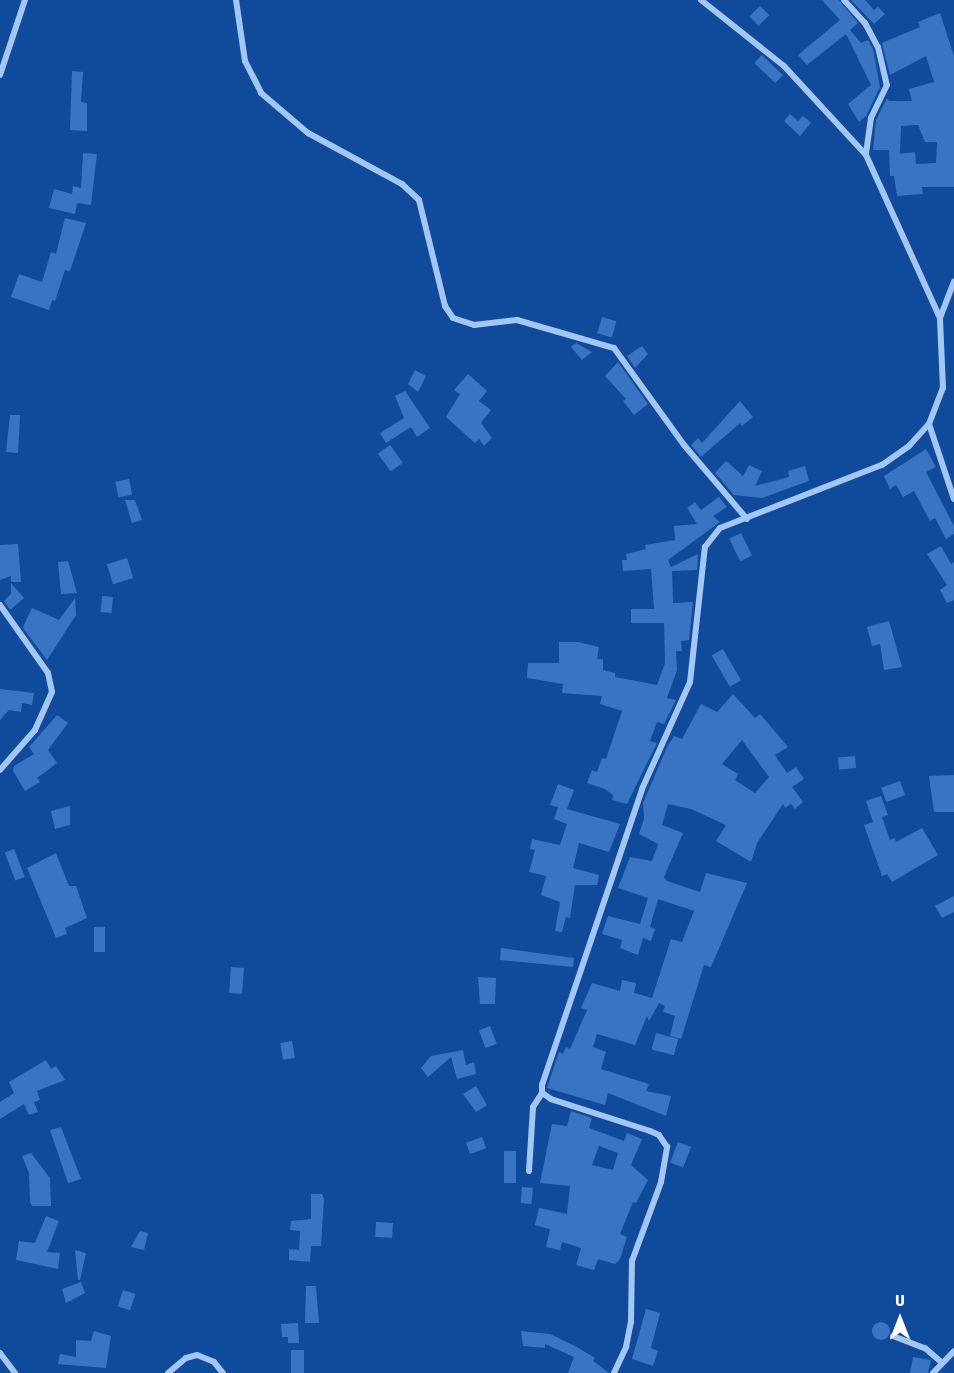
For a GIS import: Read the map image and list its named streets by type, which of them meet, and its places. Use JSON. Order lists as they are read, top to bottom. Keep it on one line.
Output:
{"north":"top"}
